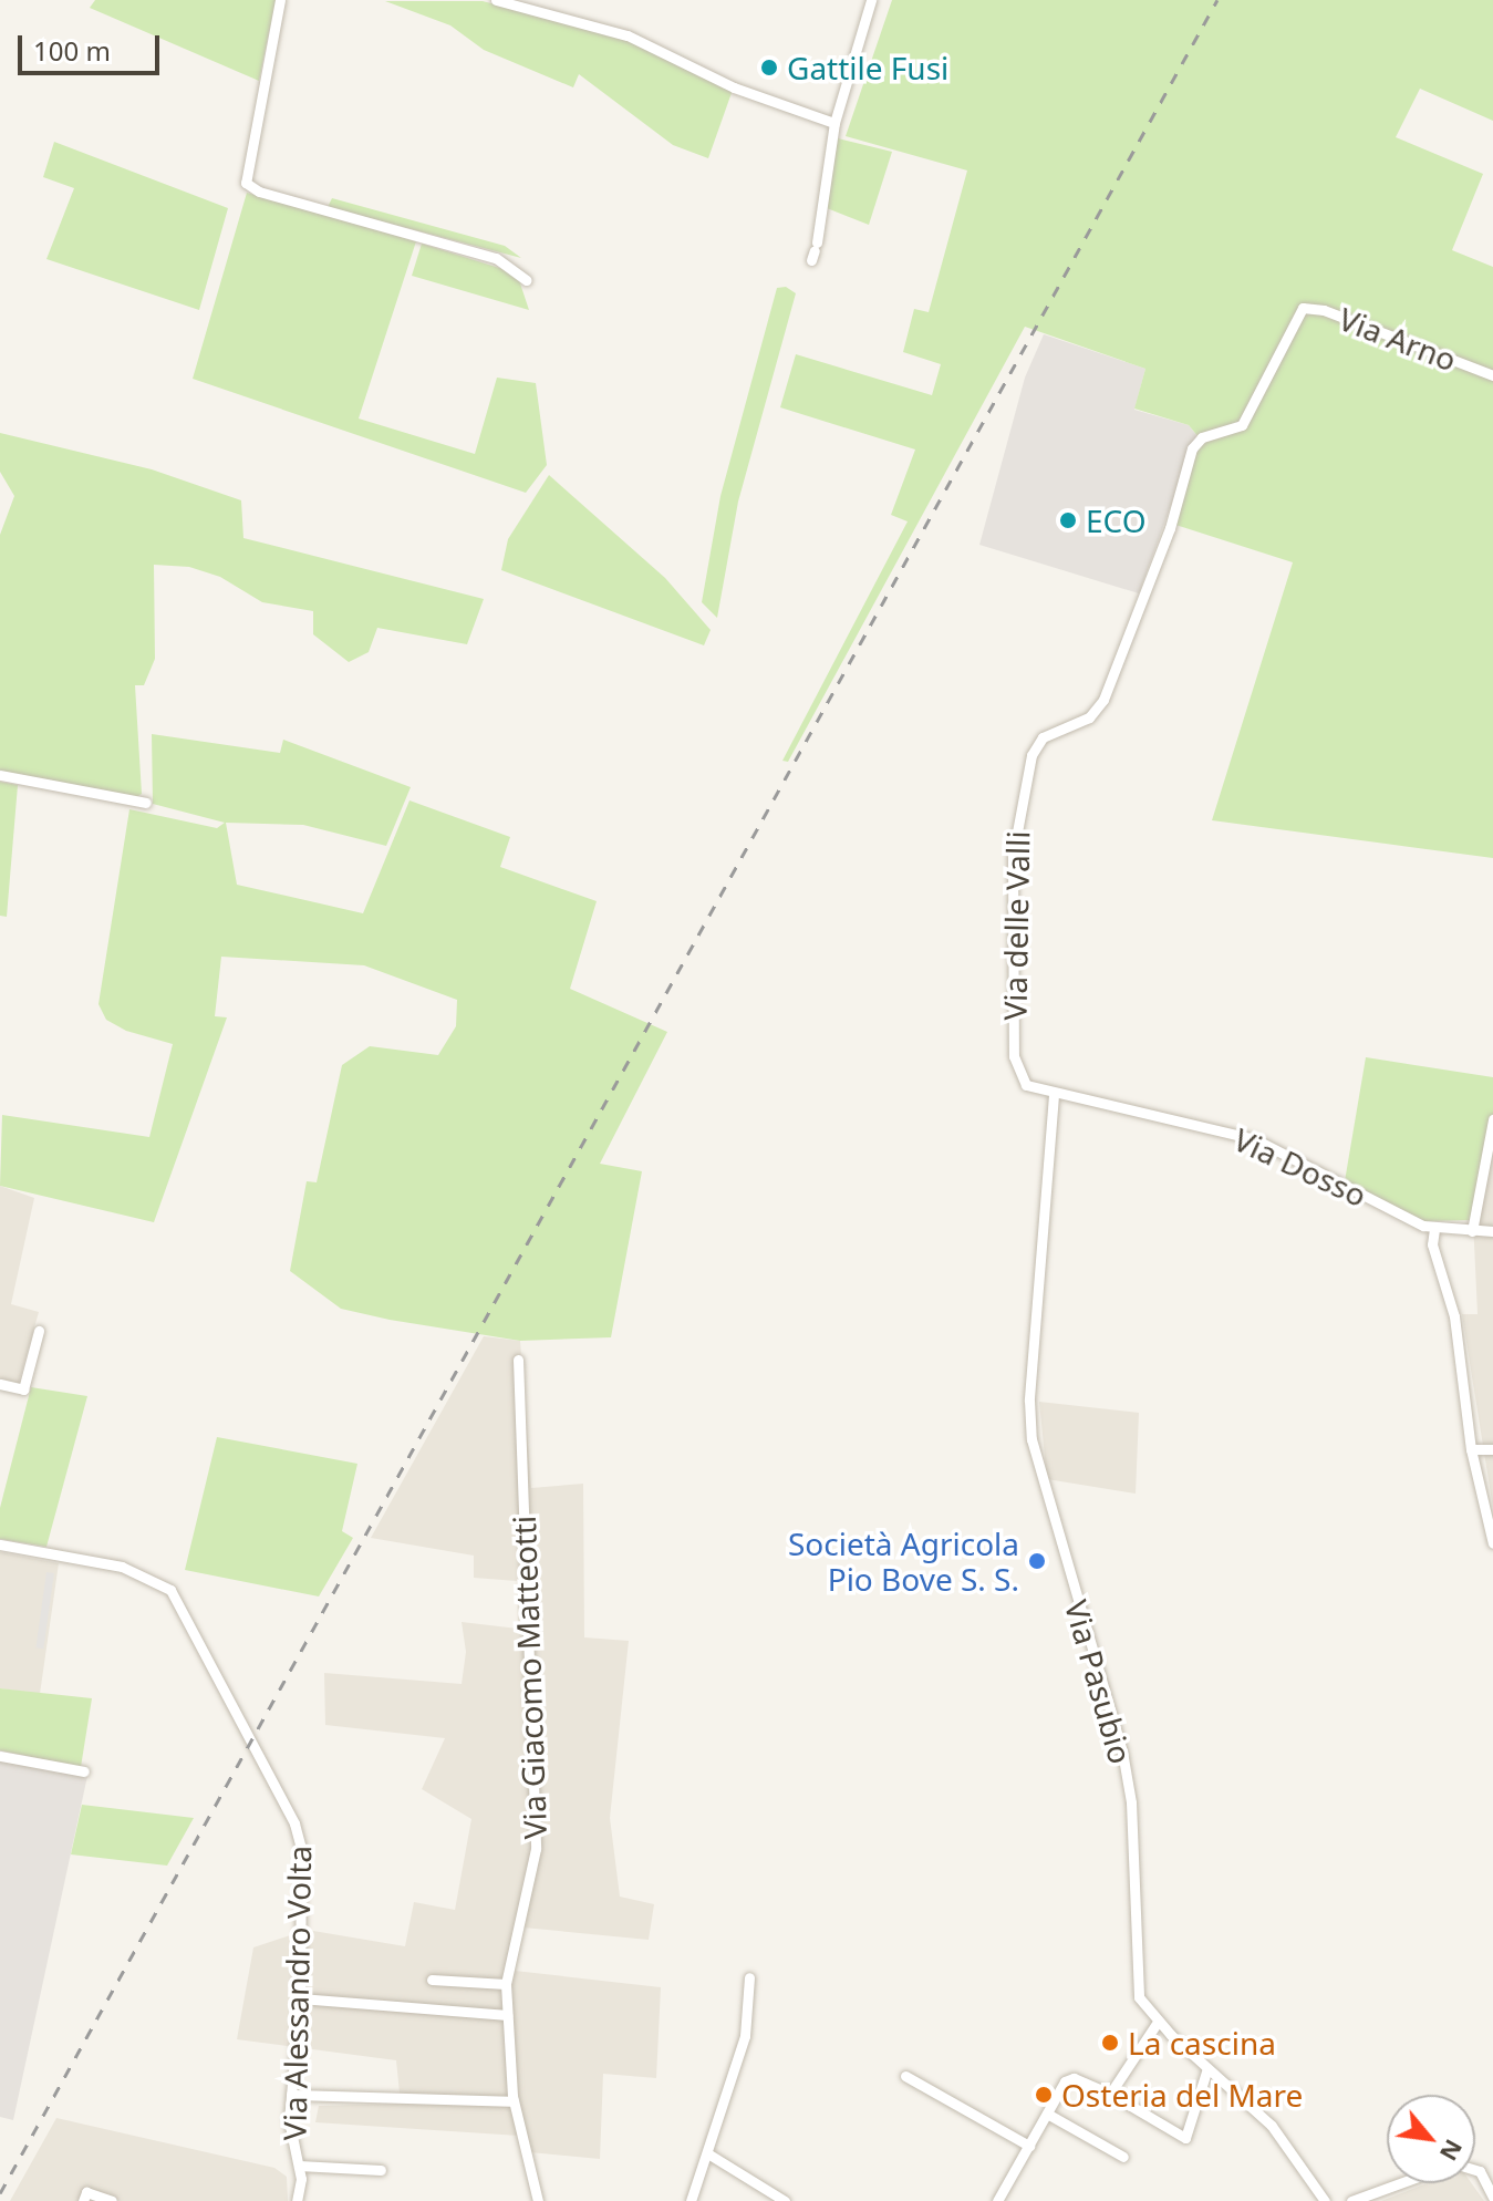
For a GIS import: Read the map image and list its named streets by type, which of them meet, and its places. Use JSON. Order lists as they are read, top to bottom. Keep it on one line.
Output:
{"streets":{"street":["Via Arno","Via delle Valli","Via Dosso","Via Giacomo Matteotti","Via Pasubio","Via Alessandro Volta"]},"crossings":[["Via Arno","Via delle Valli"],["Via delle Valli","Via Dosso"],["Via delle Valli","Via Pasubio"],["Via Dosso","Via Pasubio"]],"places":["Gattile Fusi","ECO","Società Agricola Pio Bove S. S.","La cascina","Osteria del Mare"],"scale_bar":"100 m","north":"bottom right"}
